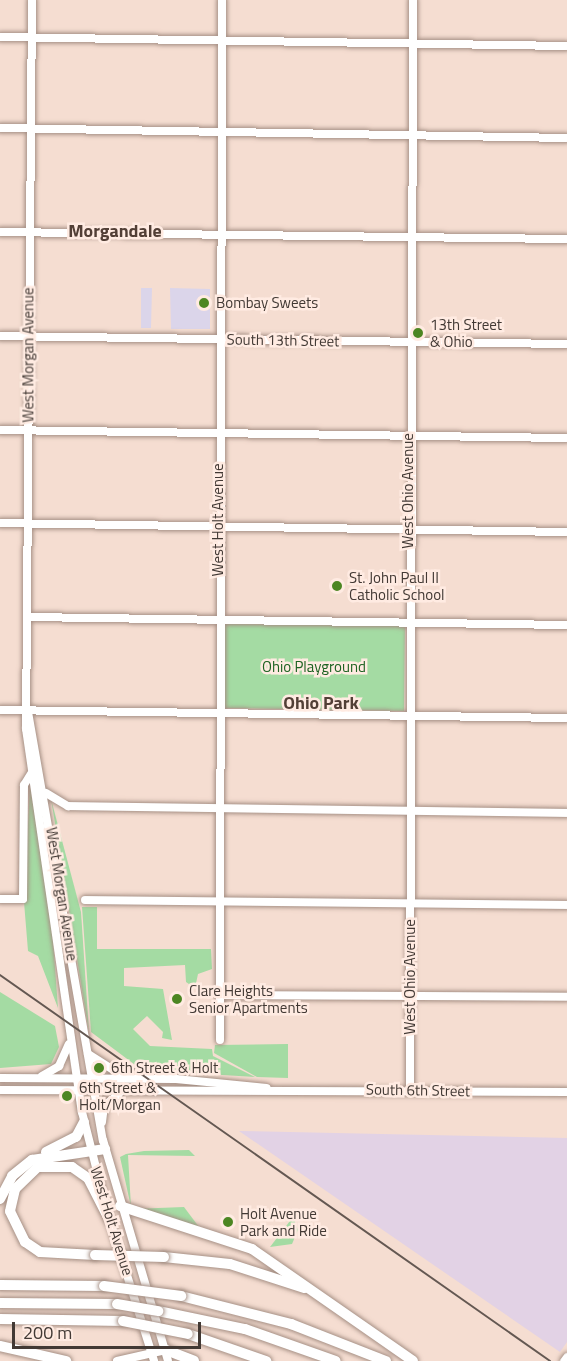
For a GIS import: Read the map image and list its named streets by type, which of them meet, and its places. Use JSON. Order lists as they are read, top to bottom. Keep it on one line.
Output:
{"streets":{"street":["South 13th Street","West Morgan Avenue","West Ohio Avenue","West Holt Avenue","South 6th Street"]},"crossings":[["South 13th Street","West Morgan Avenue"],["South 13th Street","West Ohio Avenue"],["South 13th Street","West Holt Avenue"],["West Morgan Avenue","West Holt Avenue"],["West Morgan Avenue","South 6th Street"],["West Ohio Avenue","South 6th Street"],["West Holt Avenue","South 6th Street"]],"districts":["Morgandale","Ohio Park"],"parks":["Ohio Playground"],"places":["Bombay Sweets","13th Street & Ohio","St. John Paul II Catholic School","Clare Heights Senior Apartments","6th Street & Holt","6th Street & Holt/Morgan","Holt Avenue Park and Ride"],"scale_bar":"200 m"}
